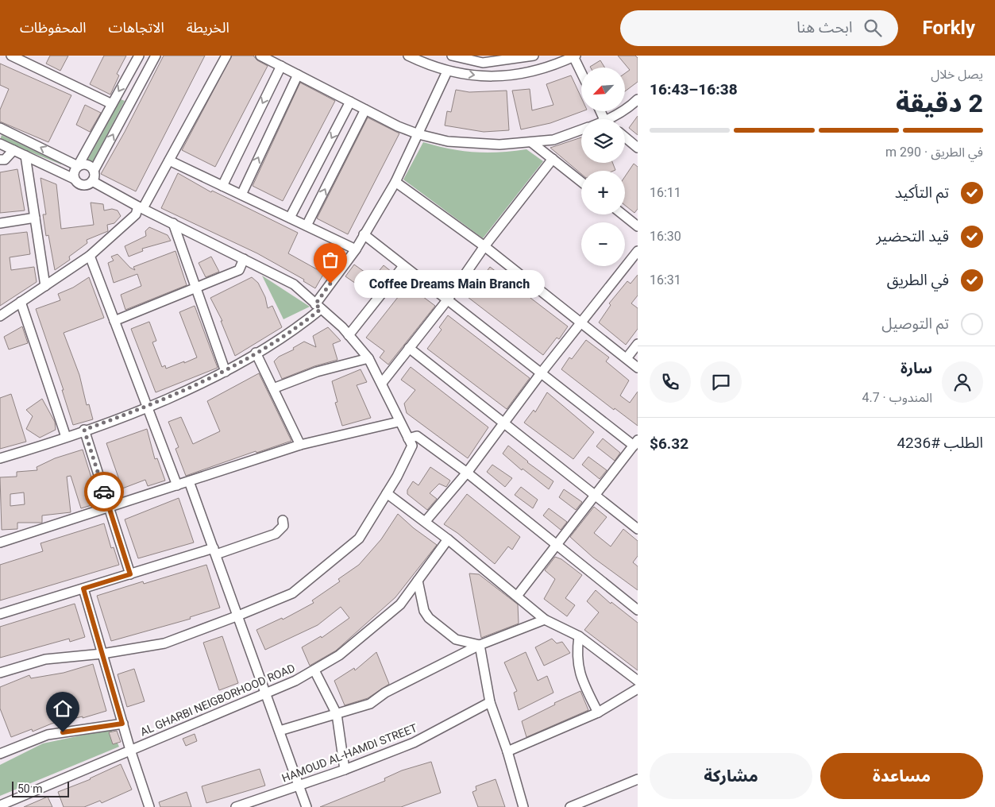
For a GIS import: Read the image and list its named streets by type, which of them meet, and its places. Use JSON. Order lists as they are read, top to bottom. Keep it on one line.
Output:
{"streets":{"street":["AL GHARBI NEIGBORHOOD ROAD","HAMOUD AL-HAMDI STREET"]},"places":["Coffee Dreams Main Branch"],"scale_bar":"50 m","north":"bottom left","page":{"header":"Forkly","search":"ابحث هنا","nav":["الخريطة","الاتجاهات","المحفوظات"],"heading":["2 دقيقة","يصل خلال","16:38–16:43"],"panel":["سارة","المندوب · 4.7","الطلب #4236","$6.32"],"map_buttons":["+","−"],"bar":"في الطريق · 290 m","list":[["تم التأكيد","16:11"],["قيد التحضير","16:30"],["في الطريق","16:31"],"تم التوصيل"],"bubble":"Coffee Dreams Main Branch","buttons":["مساعدة","مشاركة"],"scale":"50 m"}}
